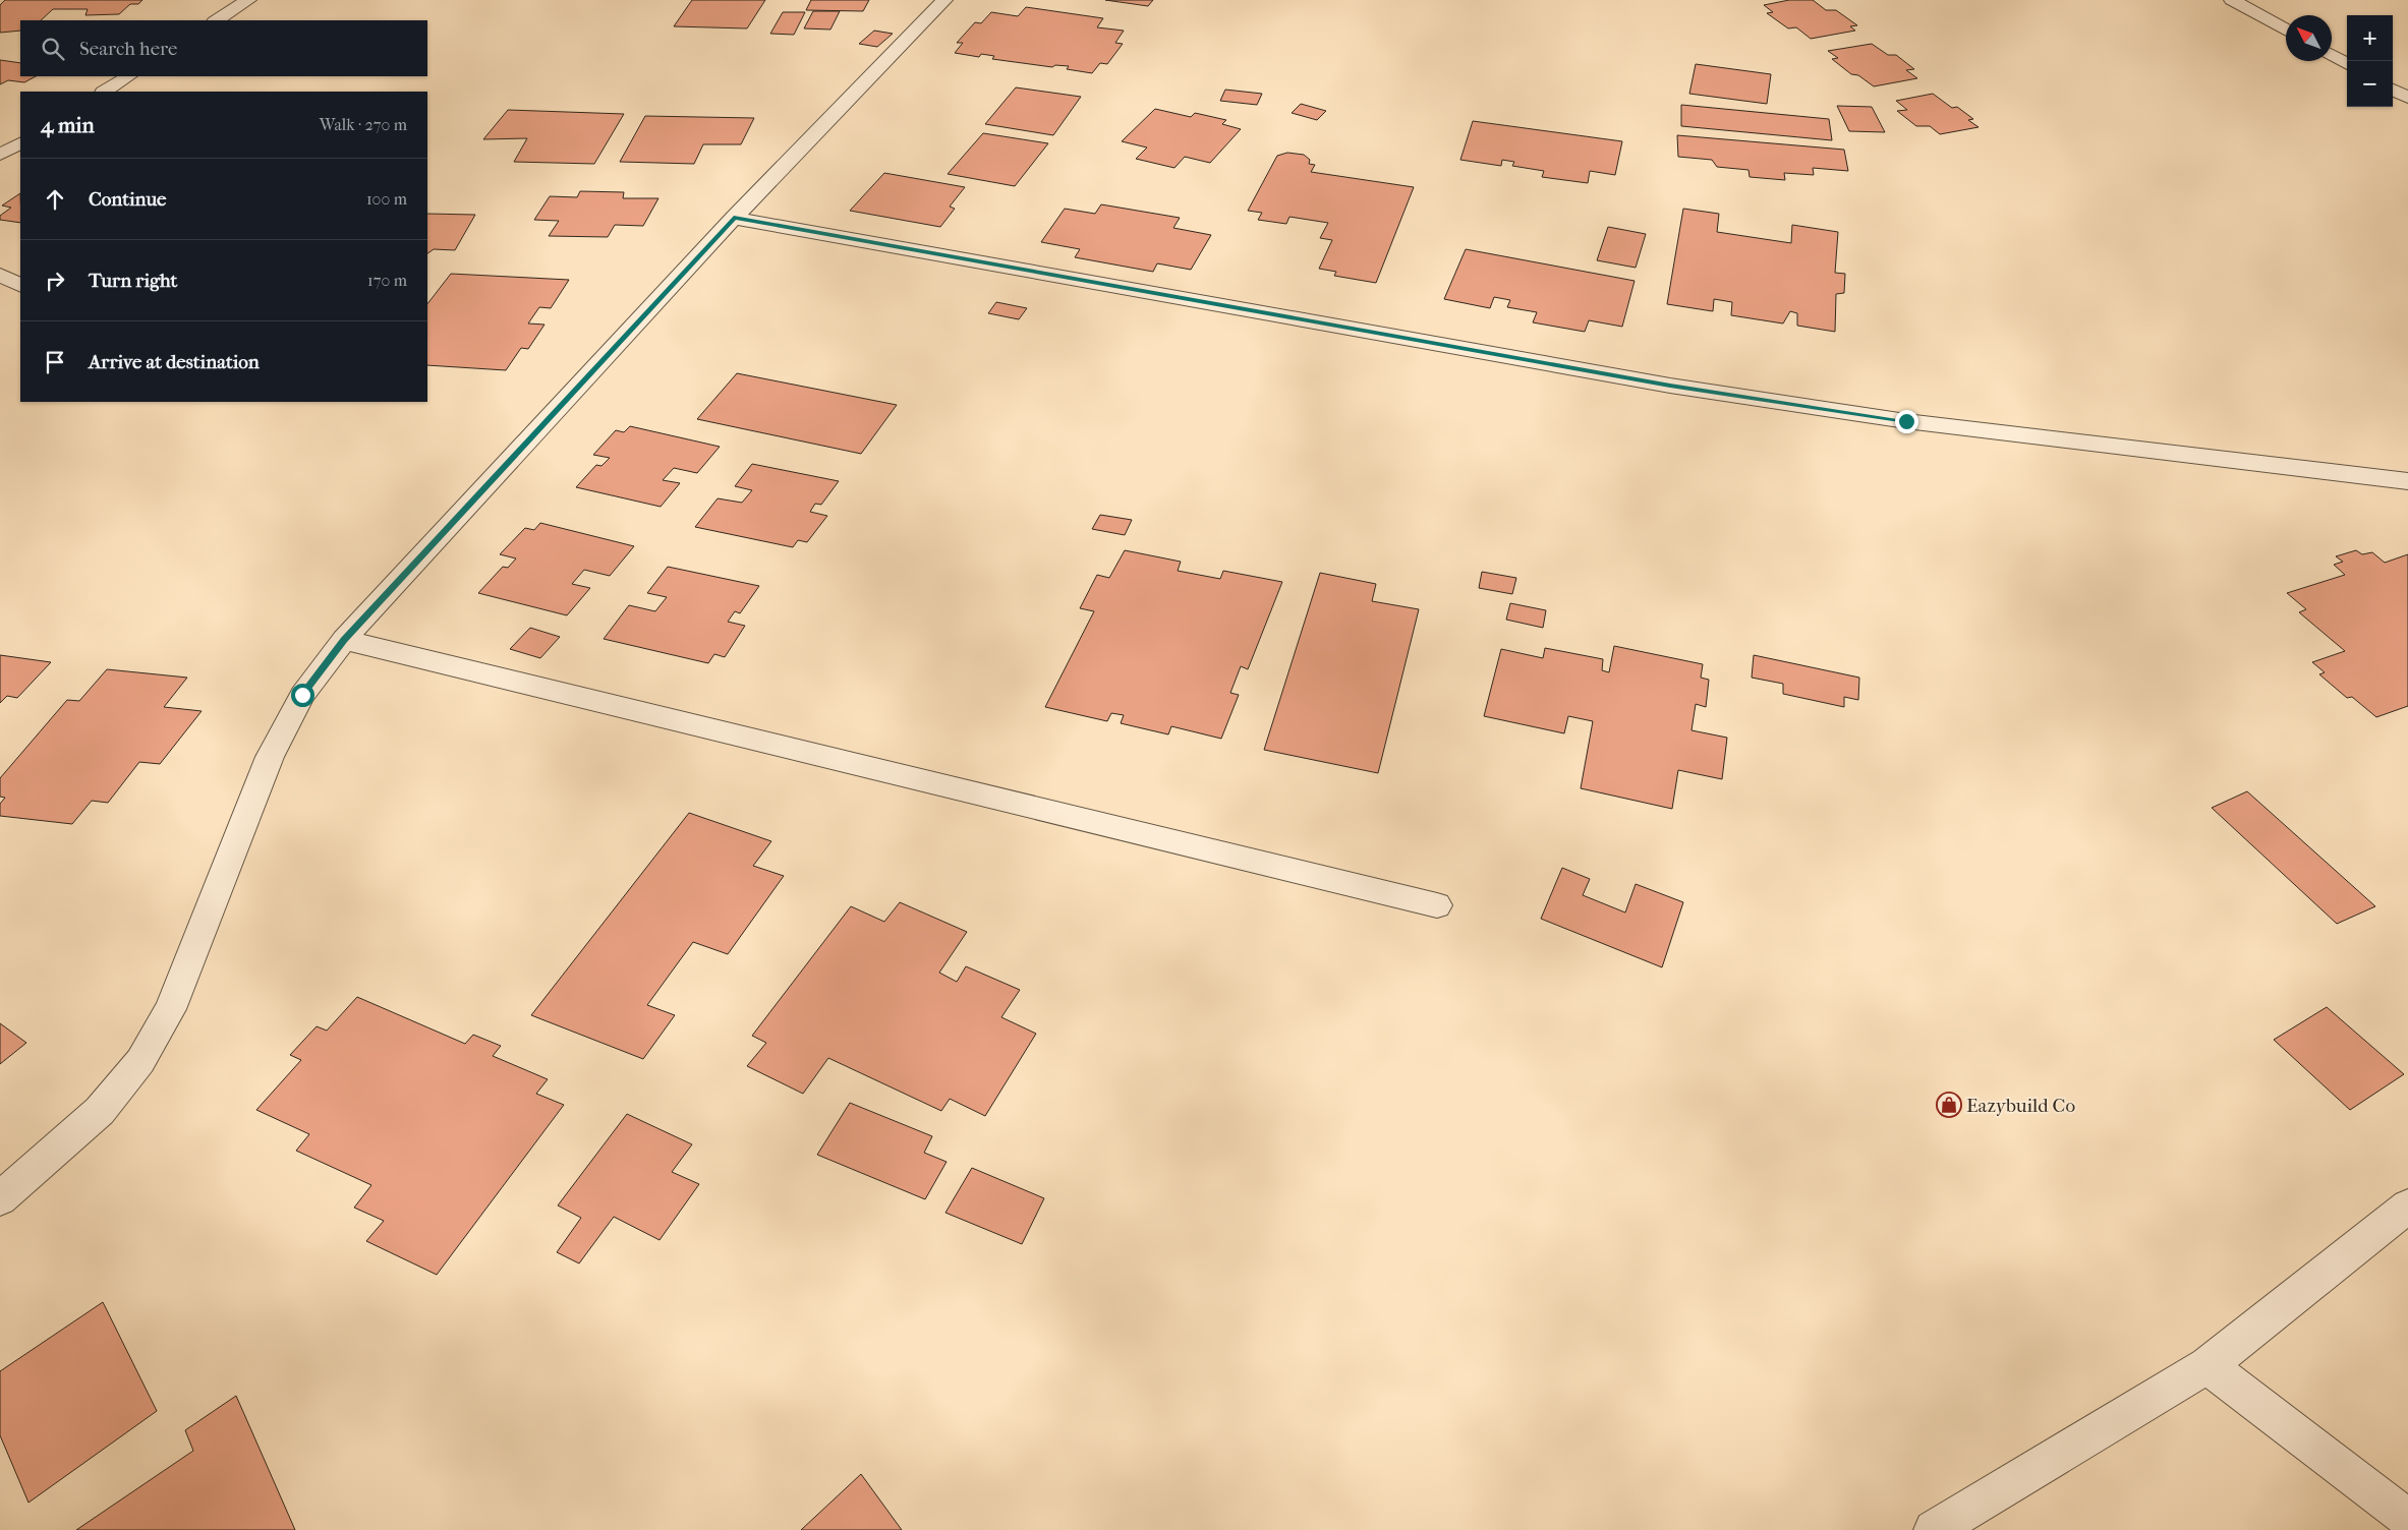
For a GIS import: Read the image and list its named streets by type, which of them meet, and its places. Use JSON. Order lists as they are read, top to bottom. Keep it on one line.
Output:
{"places":{"shop":["Eazybuild Co"]},"north":"top left","page":{"map_buttons":["+","−"],"search":"Search here","heading":["4 min","Walk · 270 m"],"list":[["Continue","100 m"],["Turn right","170 m"],"Arrive at destination"]}}
